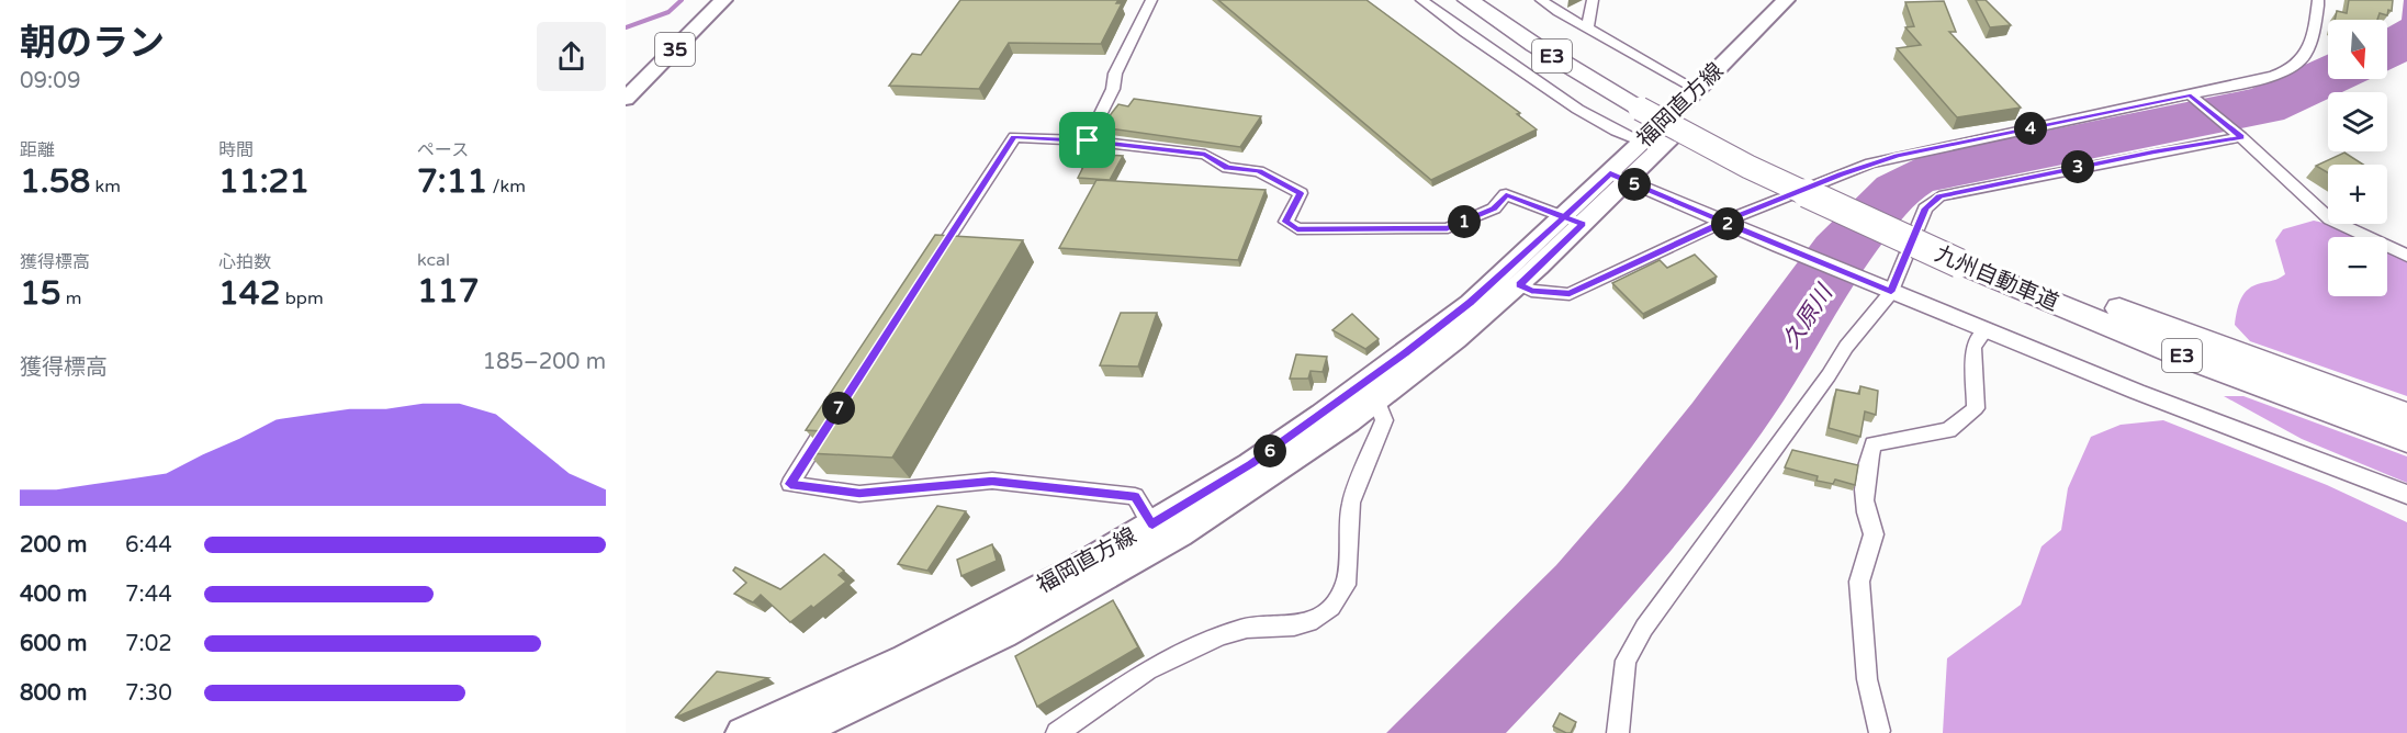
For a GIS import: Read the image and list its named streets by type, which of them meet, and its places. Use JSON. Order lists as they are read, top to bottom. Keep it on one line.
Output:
{"streets":{"highway":["E3","九州自動車道"],"main road":["35","福岡直方線"]},"water":["久原川"],"north":"bottom","page":{"heading":["朝のラン","09:09"],"map_buttons":["+","−"],"stats":[["距離","1.58 km"],["時間","11:21"],["ペース","7:11 /km"],["獲得標高","15 m"],["心拍数","142 bpm"],["kcal","117"]],"pins":["4","3","5","1","2","7","6"],"chart":["獲得標高","185–200 m"],"list":[{"name":"200 m","note":"6:44"},{"name":"400 m","note":"7:44"},{"name":"600 m","note":"7:02"},{"name":"800 m","note":"7:30"}]}}
